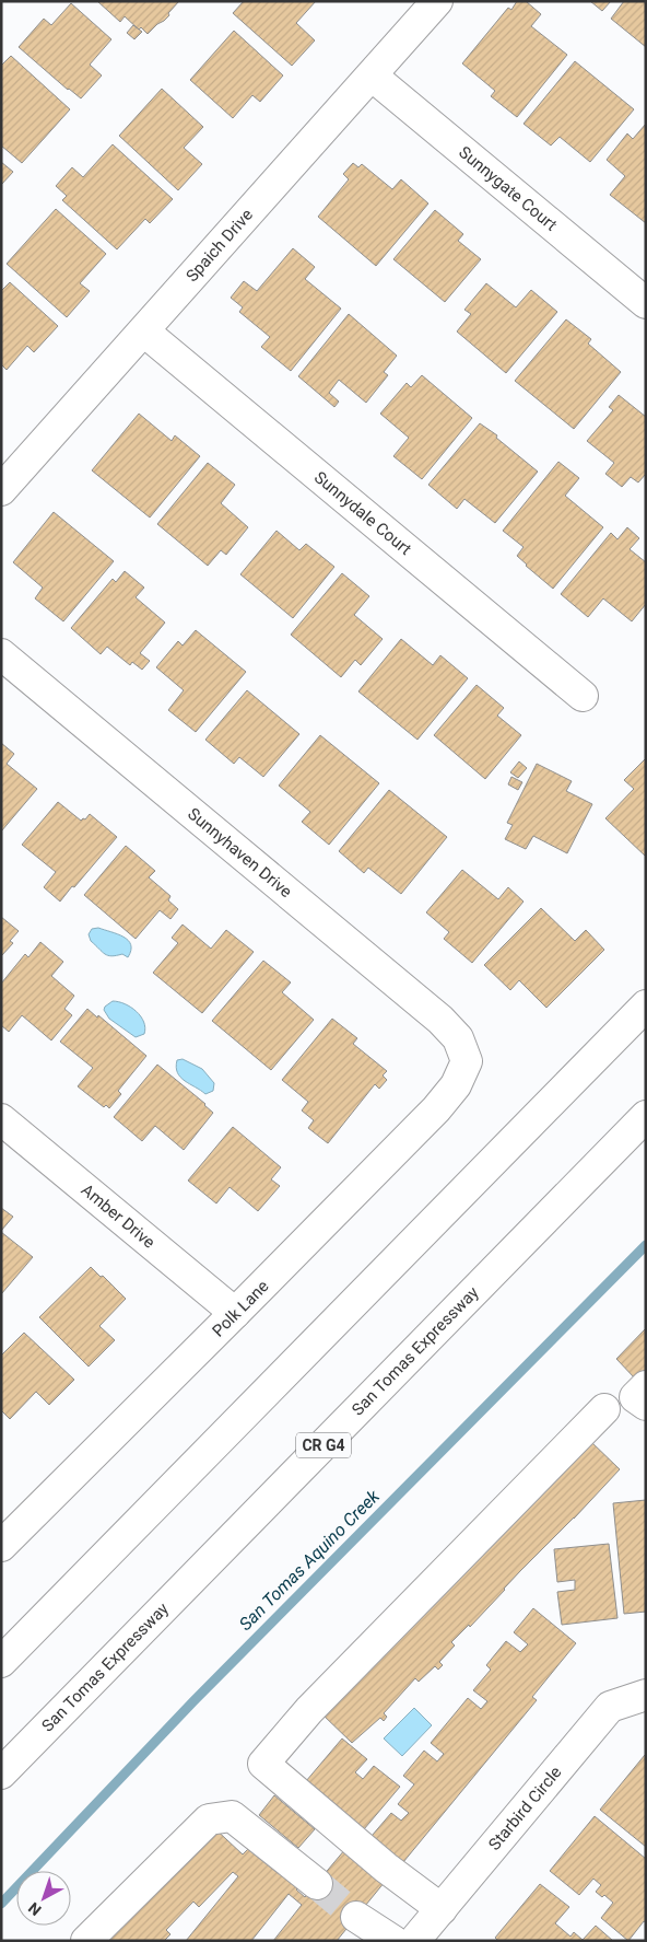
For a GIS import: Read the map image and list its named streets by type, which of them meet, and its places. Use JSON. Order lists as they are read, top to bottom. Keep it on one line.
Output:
{"streets":{"main road":["Sunnygate Court","Spaich Drive","Sunnydale Court","Sunnyhaven Drive","Amber Drive","Polk Lane","San Tomas Expressway","CR G4","Starbird Circle"]},"crossings":[["Sunnygate Court","Spaich Drive"],["Spaich Drive","Sunnydale Court"],["Sunnyhaven Drive","Polk Lane"],["Amber Drive","Polk Lane"]],"water":["San Tomas Aquino Creek"],"north":"bottom left"}
